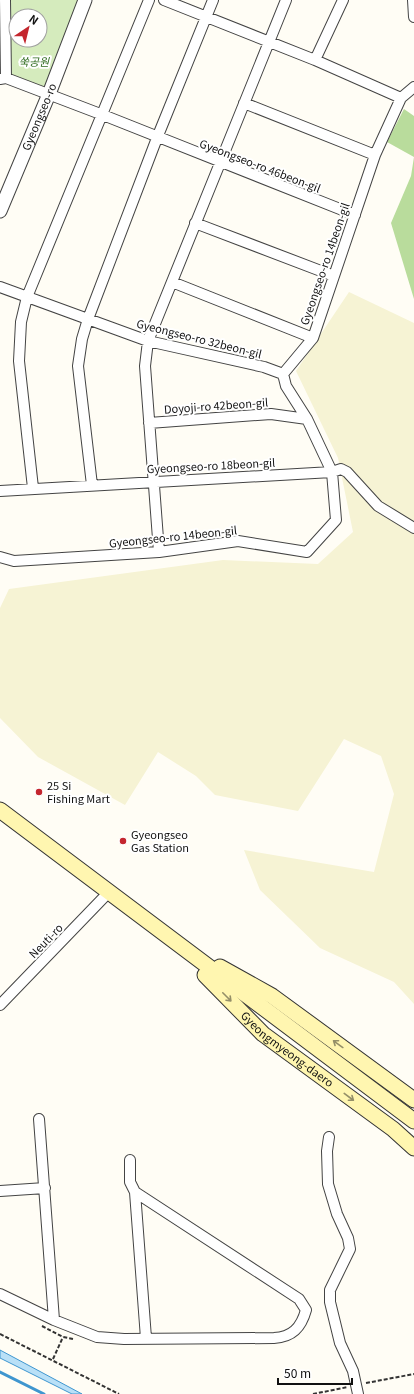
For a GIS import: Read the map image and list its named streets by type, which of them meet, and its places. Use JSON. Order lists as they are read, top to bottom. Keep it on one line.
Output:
{"streets":{"main road":["Gyeongmyeong-daero"],"street":["Gyeongseo-ro","Gyeongseo-ro 46beon-gil","Gyeongseo-ro 14beon-gil","Gyeongseo-ro 32beon-gil","Doyoji-ro 42beon-gil","Gyeongseo-ro 18beon-gil","Neuti-ro"]},"crossings":[["Gyeongseo-ro","Gyeongseo-ro 46beon-gil"],["Gyeongseo-ro 46beon-gil","Gyeongseo-ro 14beon-gil"],["Gyeongseo-ro 46beon-gil","Doyoji-ro 42beon-gil"],["Gyeongseo-ro 14beon-gil","Gyeongseo-ro 32beon-gil"],["Gyeongseo-ro 14beon-gil","Doyoji-ro 42beon-gil"],["Gyeongseo-ro 14beon-gil","Gyeongseo-ro 18beon-gil"],["Gyeongseo-ro 32beon-gil","Doyoji-ro 42beon-gil"],["Doyoji-ro 42beon-gil","Gyeongseo-ro 18beon-gil"],["Neuti-ro","Gyeongmyeong-daero"]],"parks":["쑥공원"],"places":["25 Si Fishing Mart","Gyeongseo Gas Station"],"scale_bar":"50 m","north":"top right"}
